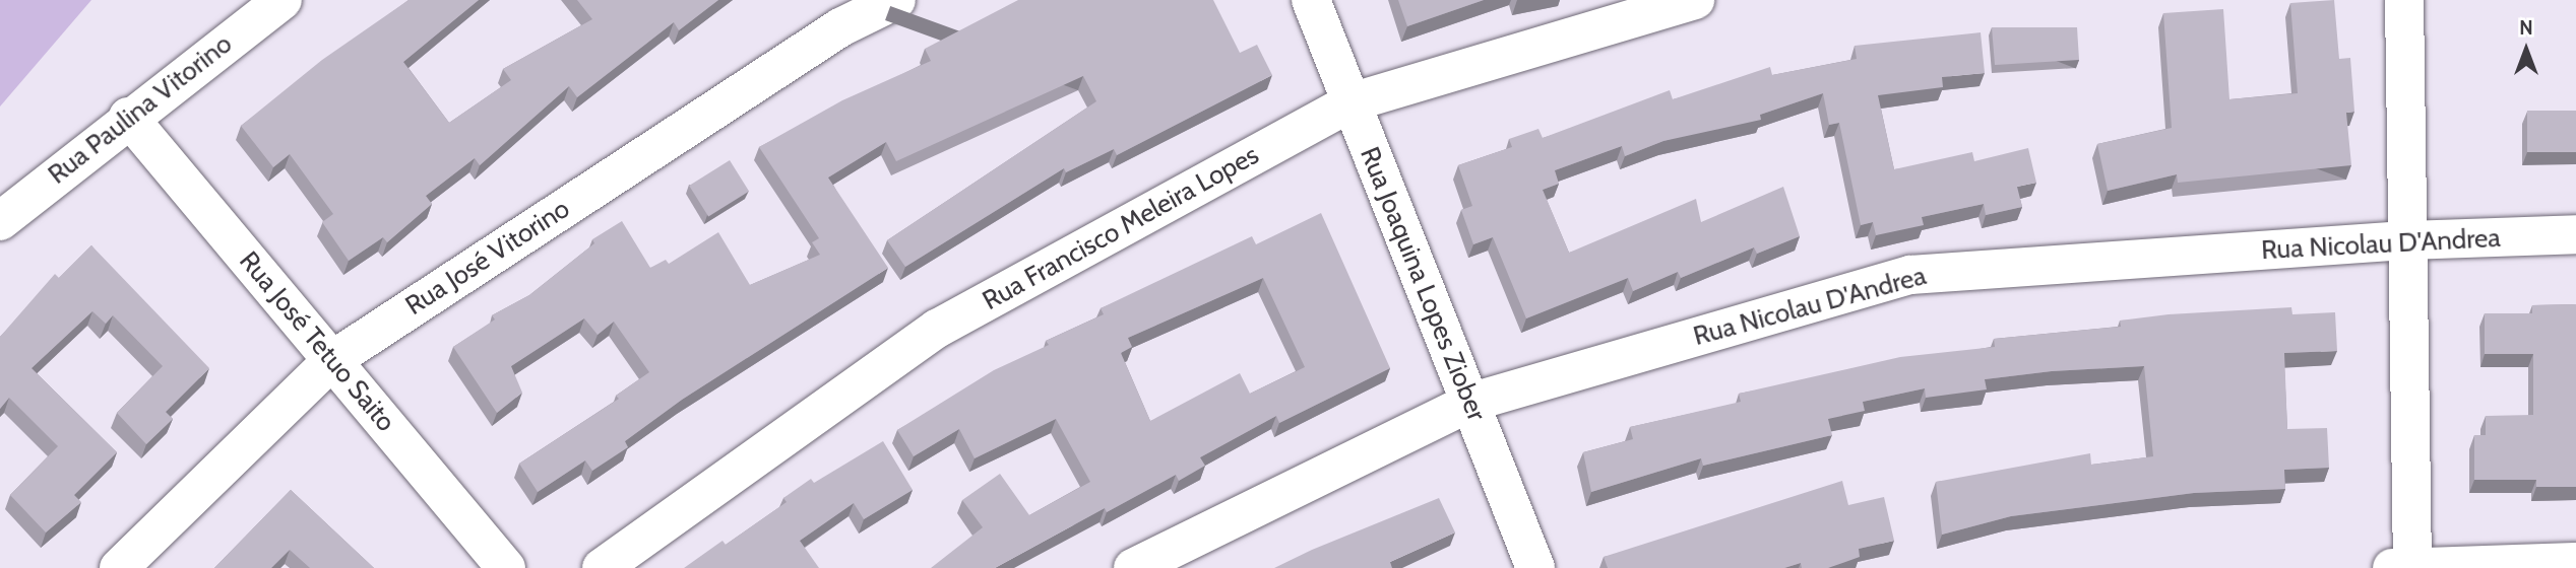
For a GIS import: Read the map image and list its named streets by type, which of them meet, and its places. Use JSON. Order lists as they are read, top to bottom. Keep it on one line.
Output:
{"streets":{"street":["Rua Paulina Vitorino","Rua Francisco Meleira Lopes","Rua Nicolau D'Andrea","Rua José Vitorino","Rua Joaquina Lopes Ziober","Rua José Tetuo Saito"]},"crossings":[["Rua Paulina Vitorino","Rua José Tetuo Saito"],["Rua Francisco Meleira Lopes","Rua Joaquina Lopes Ziober"],["Rua Nicolau D'Andrea","Rua Joaquina Lopes Ziober"],["Rua José Vitorino","Rua José Tetuo Saito"]],"north":"top"}
